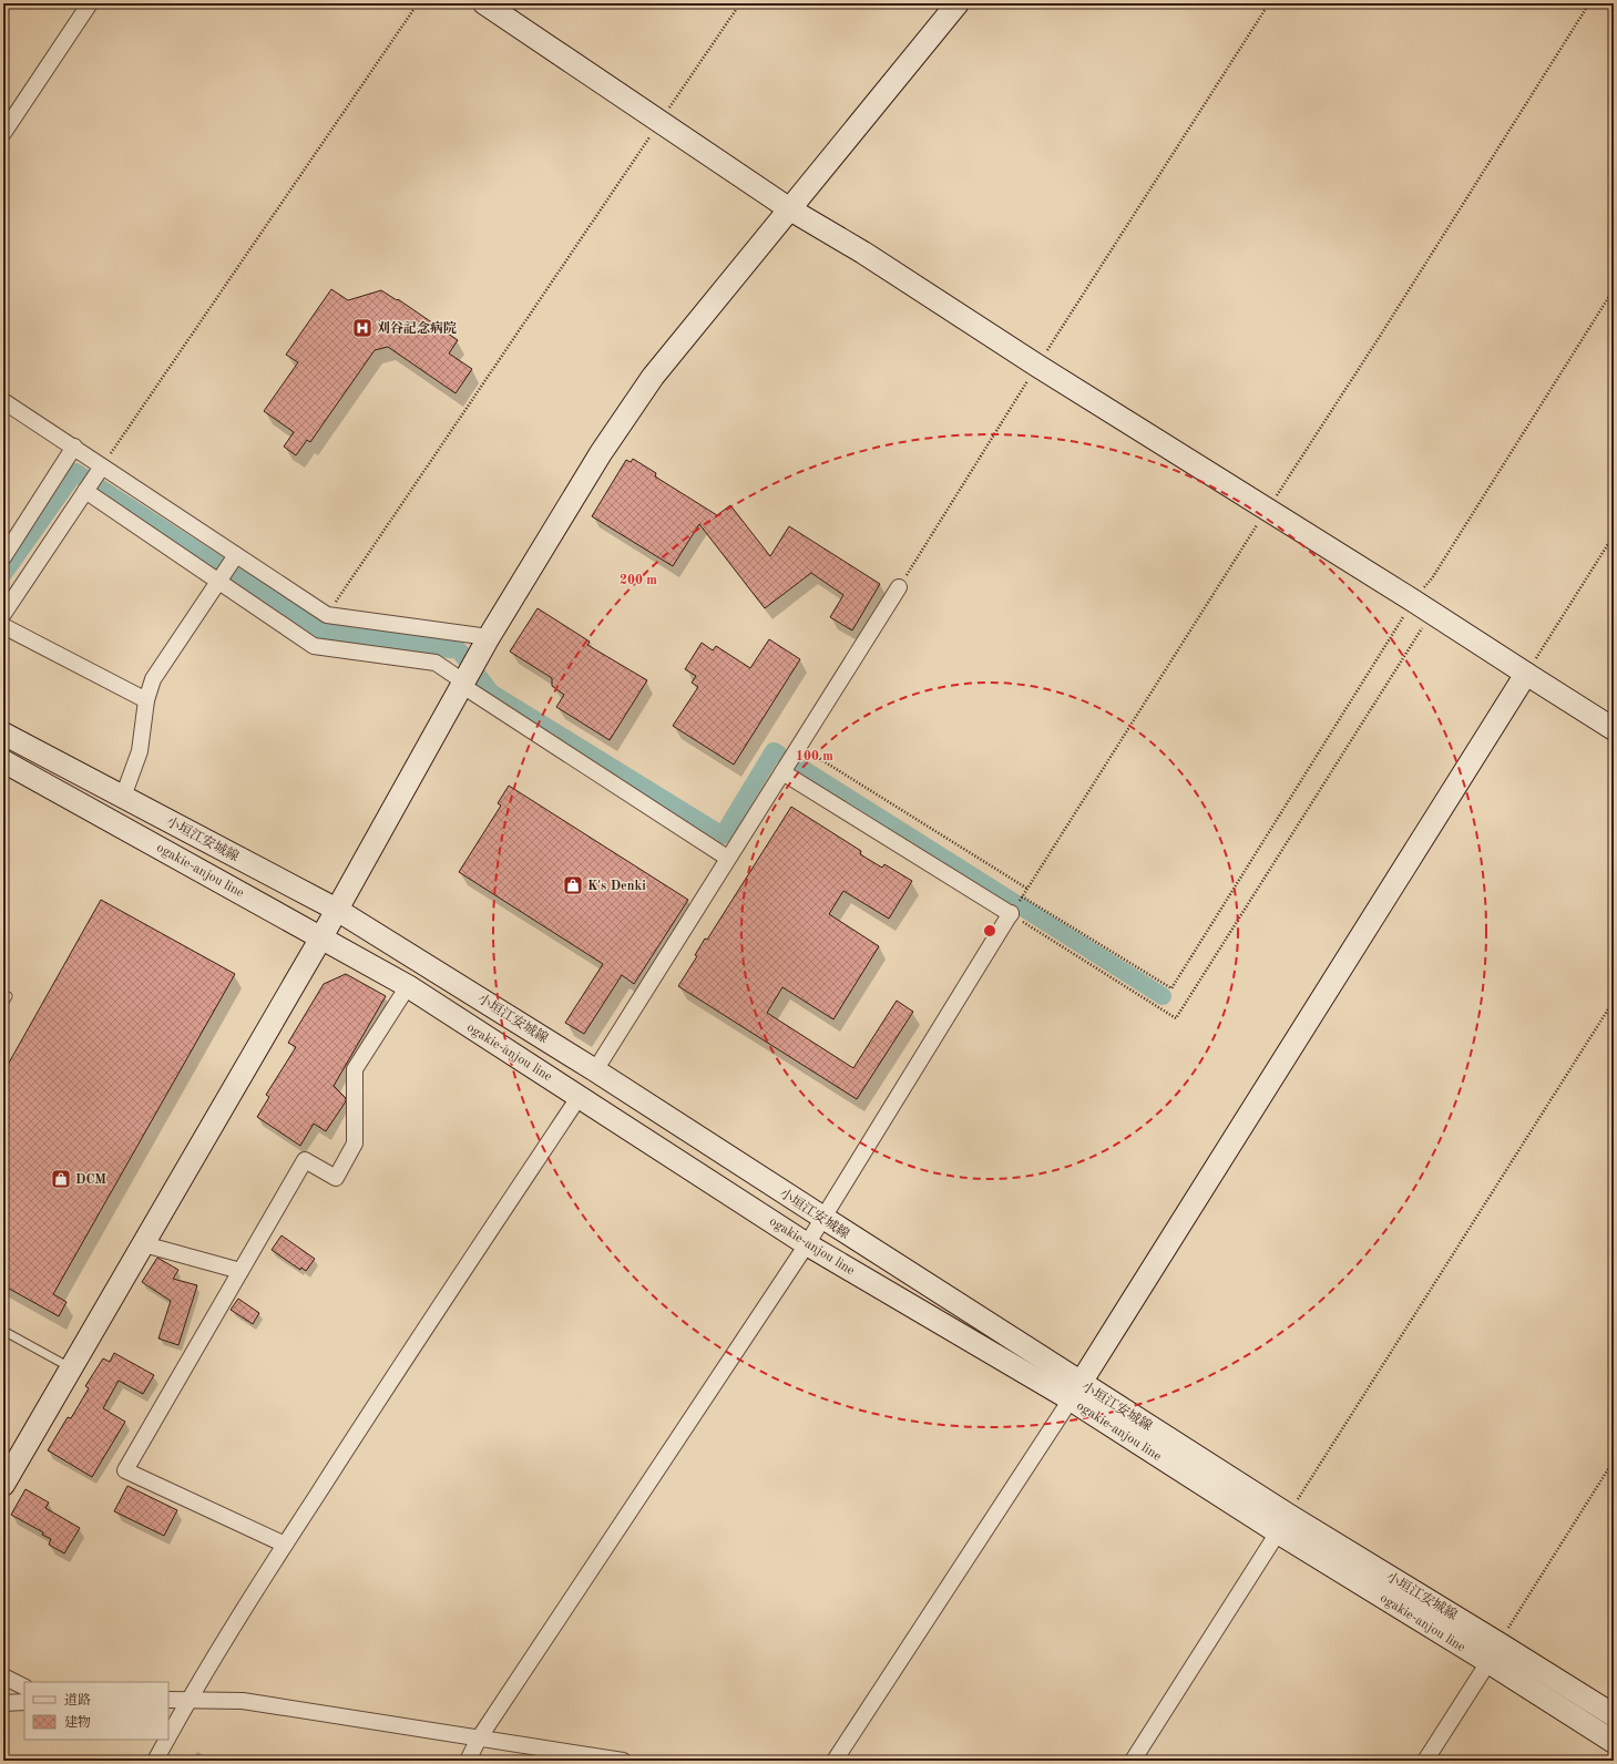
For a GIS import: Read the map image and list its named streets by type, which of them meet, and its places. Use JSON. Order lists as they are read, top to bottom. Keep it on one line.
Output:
{"streets":{"street":["小垣江安城線","ogakie-anjou line"]},"crossings":[["小垣江安城線","ogakie-anjou line"]],"places":{"hospital":["刈谷記念病院"],"shop":["K's Denki","DCM"]},"legend":["道路","建物"],"rings":["200 m","100 m"]}
